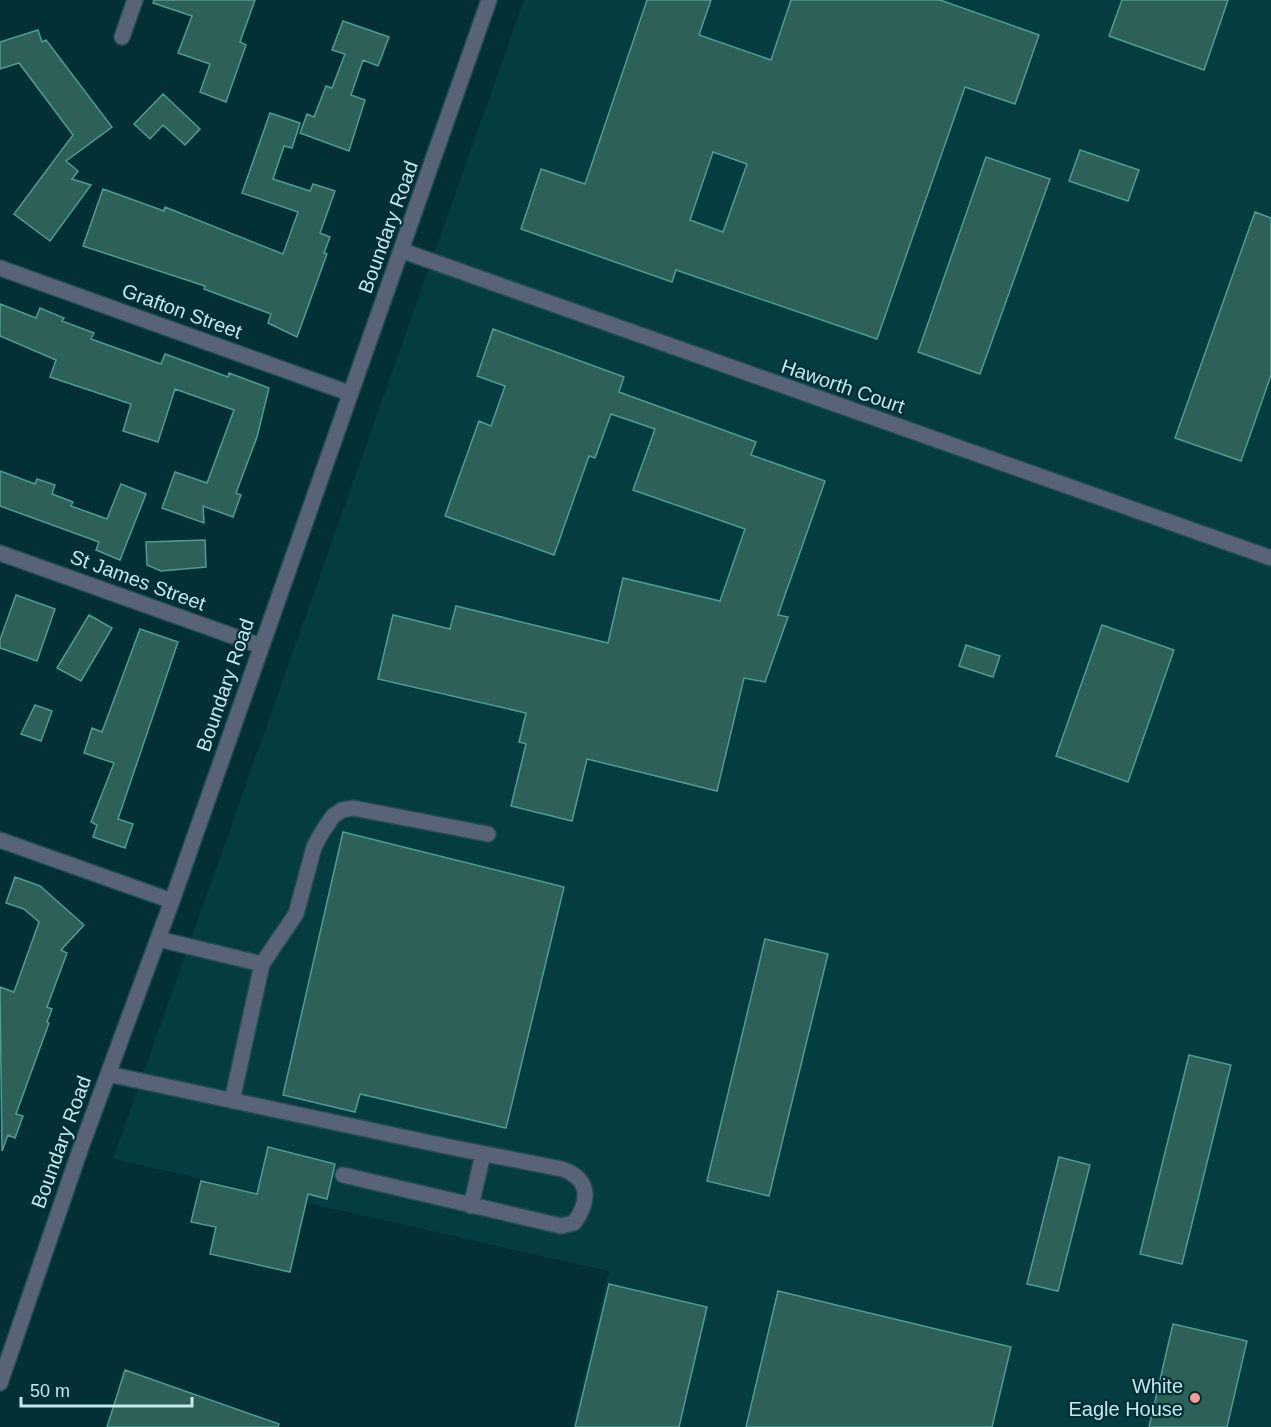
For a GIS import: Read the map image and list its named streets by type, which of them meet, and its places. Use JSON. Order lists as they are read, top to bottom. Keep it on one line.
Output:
{"streets":{"street":["Boundary Road","Grafton Street","Haworth Court","St James Street"]},"crossings":[["Boundary Road","Grafton Street"],["Boundary Road","Haworth Court"],["Boundary Road","St James Street"]],"places":["White Eagle House"],"scale_bar":"50 m"}
